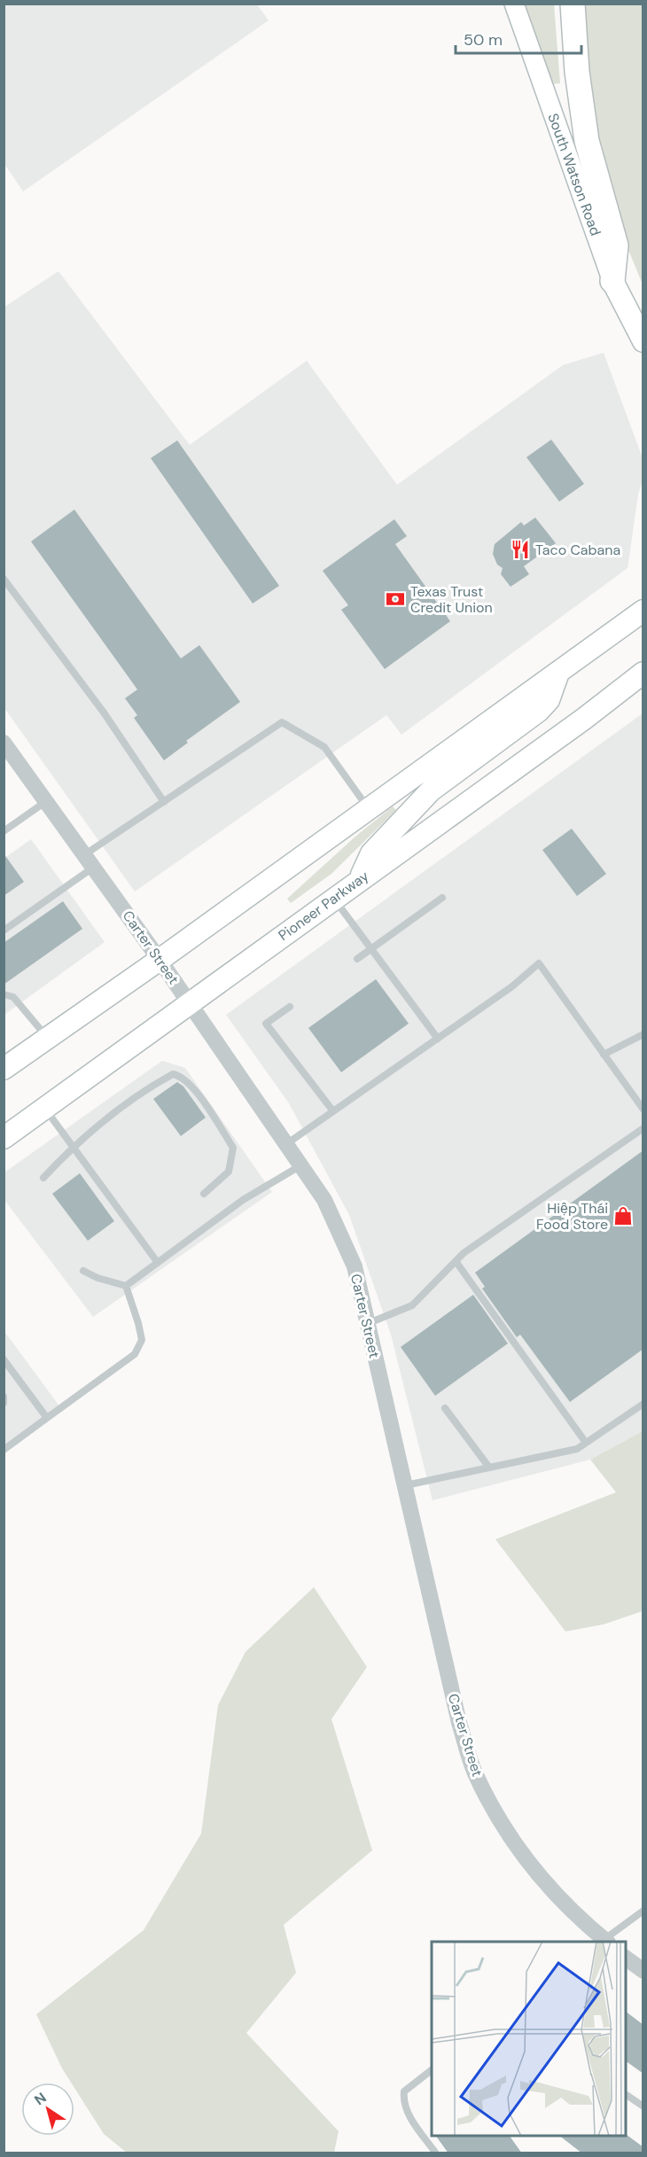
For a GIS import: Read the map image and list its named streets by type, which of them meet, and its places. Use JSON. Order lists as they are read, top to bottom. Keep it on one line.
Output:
{"streets":{"main road":["South Watson Road","Pioneer Parkway"],"street":["Carter Street"]},"crossings":[["Pioneer Parkway","Carter Street"]],"places":{"restaurant":["Taco Cabana"],"bank":["Texas Trust Credit Union"],"shop":["Hiệp Thái Food Store"]},"scale_bar":"50 m","north":"top left"}
